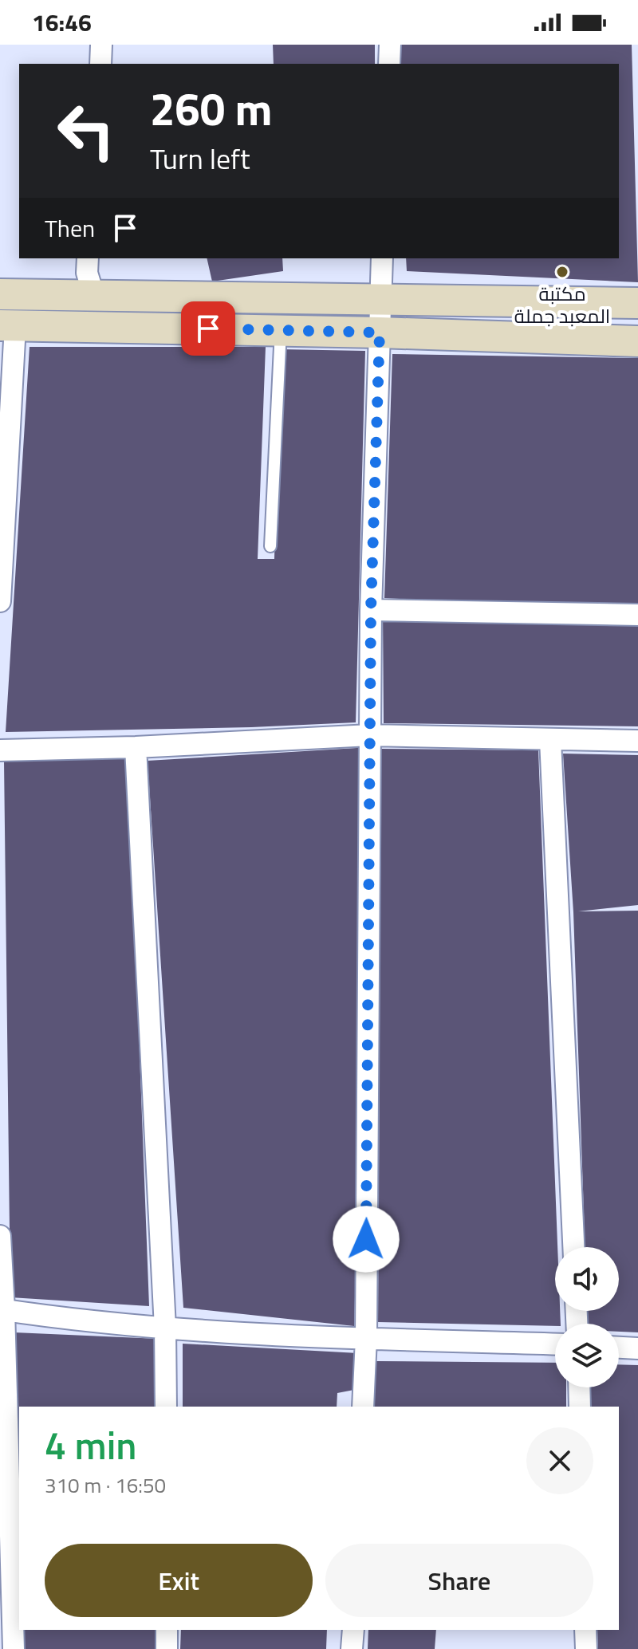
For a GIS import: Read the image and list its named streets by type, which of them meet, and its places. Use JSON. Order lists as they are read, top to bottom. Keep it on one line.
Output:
{"places":["مكتبة المعبد جملة"],"page":{"status":"16:46","turn":["260 m","Turn left"],"then":"Then","heading":["4 min","310 m · 16:50"],"buttons":["Exit","Share"]}}
